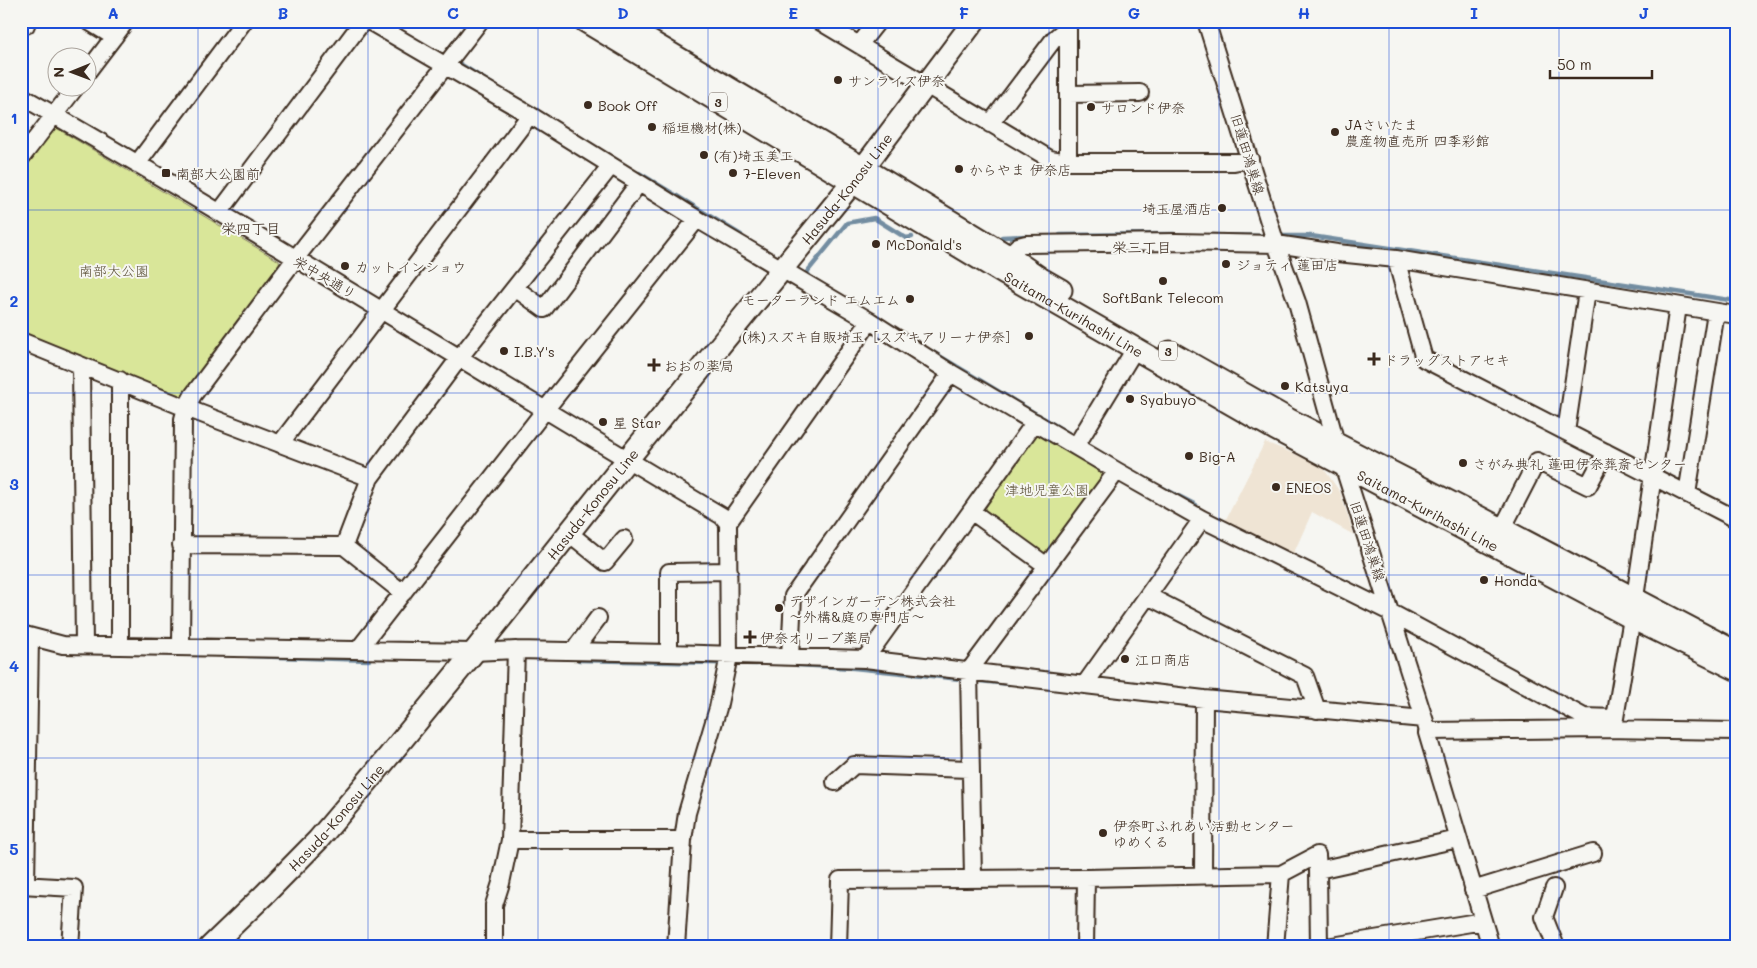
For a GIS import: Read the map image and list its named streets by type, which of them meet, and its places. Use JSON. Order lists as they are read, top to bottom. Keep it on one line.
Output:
{"streets":{"main road":["3","Hasuda-Konosu Line","Saitama-Kurihashi Line"],"street":["旧蓮田鴻巣線","栄中央通り"]},"crossings":[["旧蓮田鴻巣線","Saitama-Kurihashi Line"],["Hasuda-Konosu Line","栄中央通り"],["Hasuda-Konosu Line","Saitama-Kurihashi Line"]],"districts":["栄四丁目","栄三丁目"],"parks":["南部大公園","津地児童公園"],"places":{"other":["サンライズ伊奈","Book Off","サロンド伊奈","稲垣機材(株)","JAさいたま 農産物直売所 四季彩館","(有)埼玉美工","からやま 伊奈店","7-Eleven","埼玉屋酒店","McDonald's","ジョティ 蓮田店","カットインショウ","SoftBank Telecom","モーターランド エムエム","(株)スズキ自販埼玉［スズキアリーナ伊奈］","I.B.Y's","Katsuya","Syabuyo","星 Star","Big-A","さがみ典礼 蓮田伊奈葬斎センター","ENEOS","Honda","デザインガーデン株式会社 ～外構&庭の専門店～","江口商店","伊奈町ふれあい活動センター ゆめくる"],"transit":["南部大公園前"],"health":["ドラッグストアセキ","おおの薬局","伊奈オリーブ薬局"]},"scale_bar":"50 m","north":"left","grid":{"columns":["A","B","C","D","E","F","G","H","I","J"],"rows":["1","2","3","4","5"]}}
